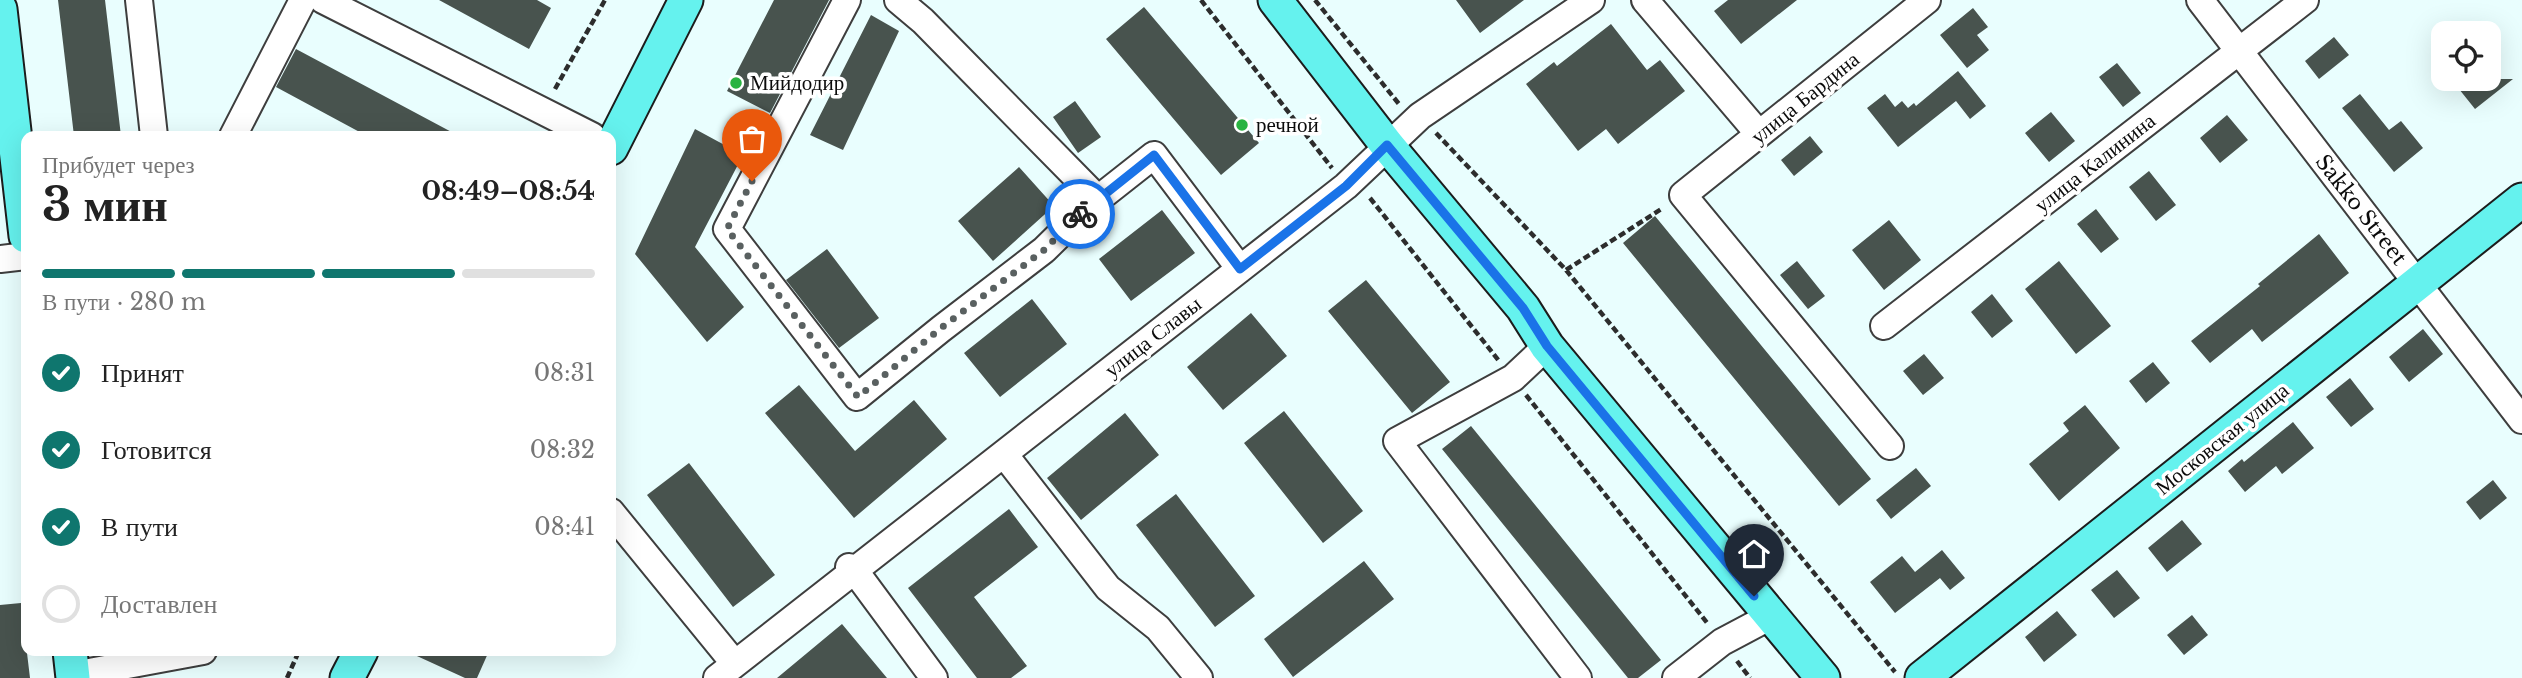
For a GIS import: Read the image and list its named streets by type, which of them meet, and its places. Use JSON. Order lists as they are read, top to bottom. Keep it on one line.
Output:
{"streets":{"main road":["Московская улица"],"street":["улица Бардина","улица Калинина","Sakko Street","улица Славы"]},"crossings":[["улица Калинина","Sakko Street"],["Sakko Street","Московская улица"]],"places":["Мийдодир","речной"],"page":{"heading":["3 мин","Прибудет через","08:49–08:54"],"bar":"В пути · 280 m","list":[["Принят","08:31"],["Готовится","08:32"],["В пути","08:41"],"Доставлен"]}}
